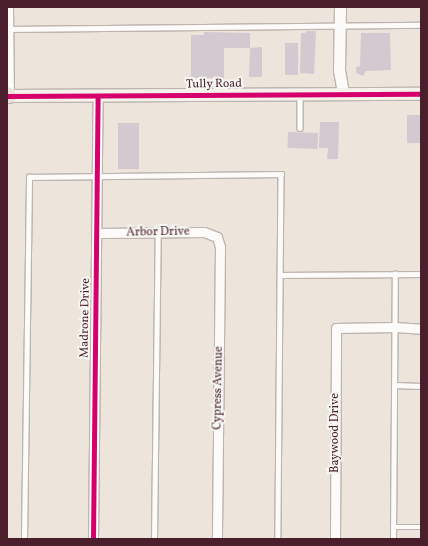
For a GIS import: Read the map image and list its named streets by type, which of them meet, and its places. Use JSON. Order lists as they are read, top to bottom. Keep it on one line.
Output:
{"streets":{"main road":["Tully Road"],"street":["Arbor Drive","Madrone Drive","Cypress Avenue","Baywood Drive"]},"crossings":[["Tully Road","Madrone Drive"],["Arbor Drive","Madrone Drive"],["Arbor Drive","Cypress Avenue"]]}
